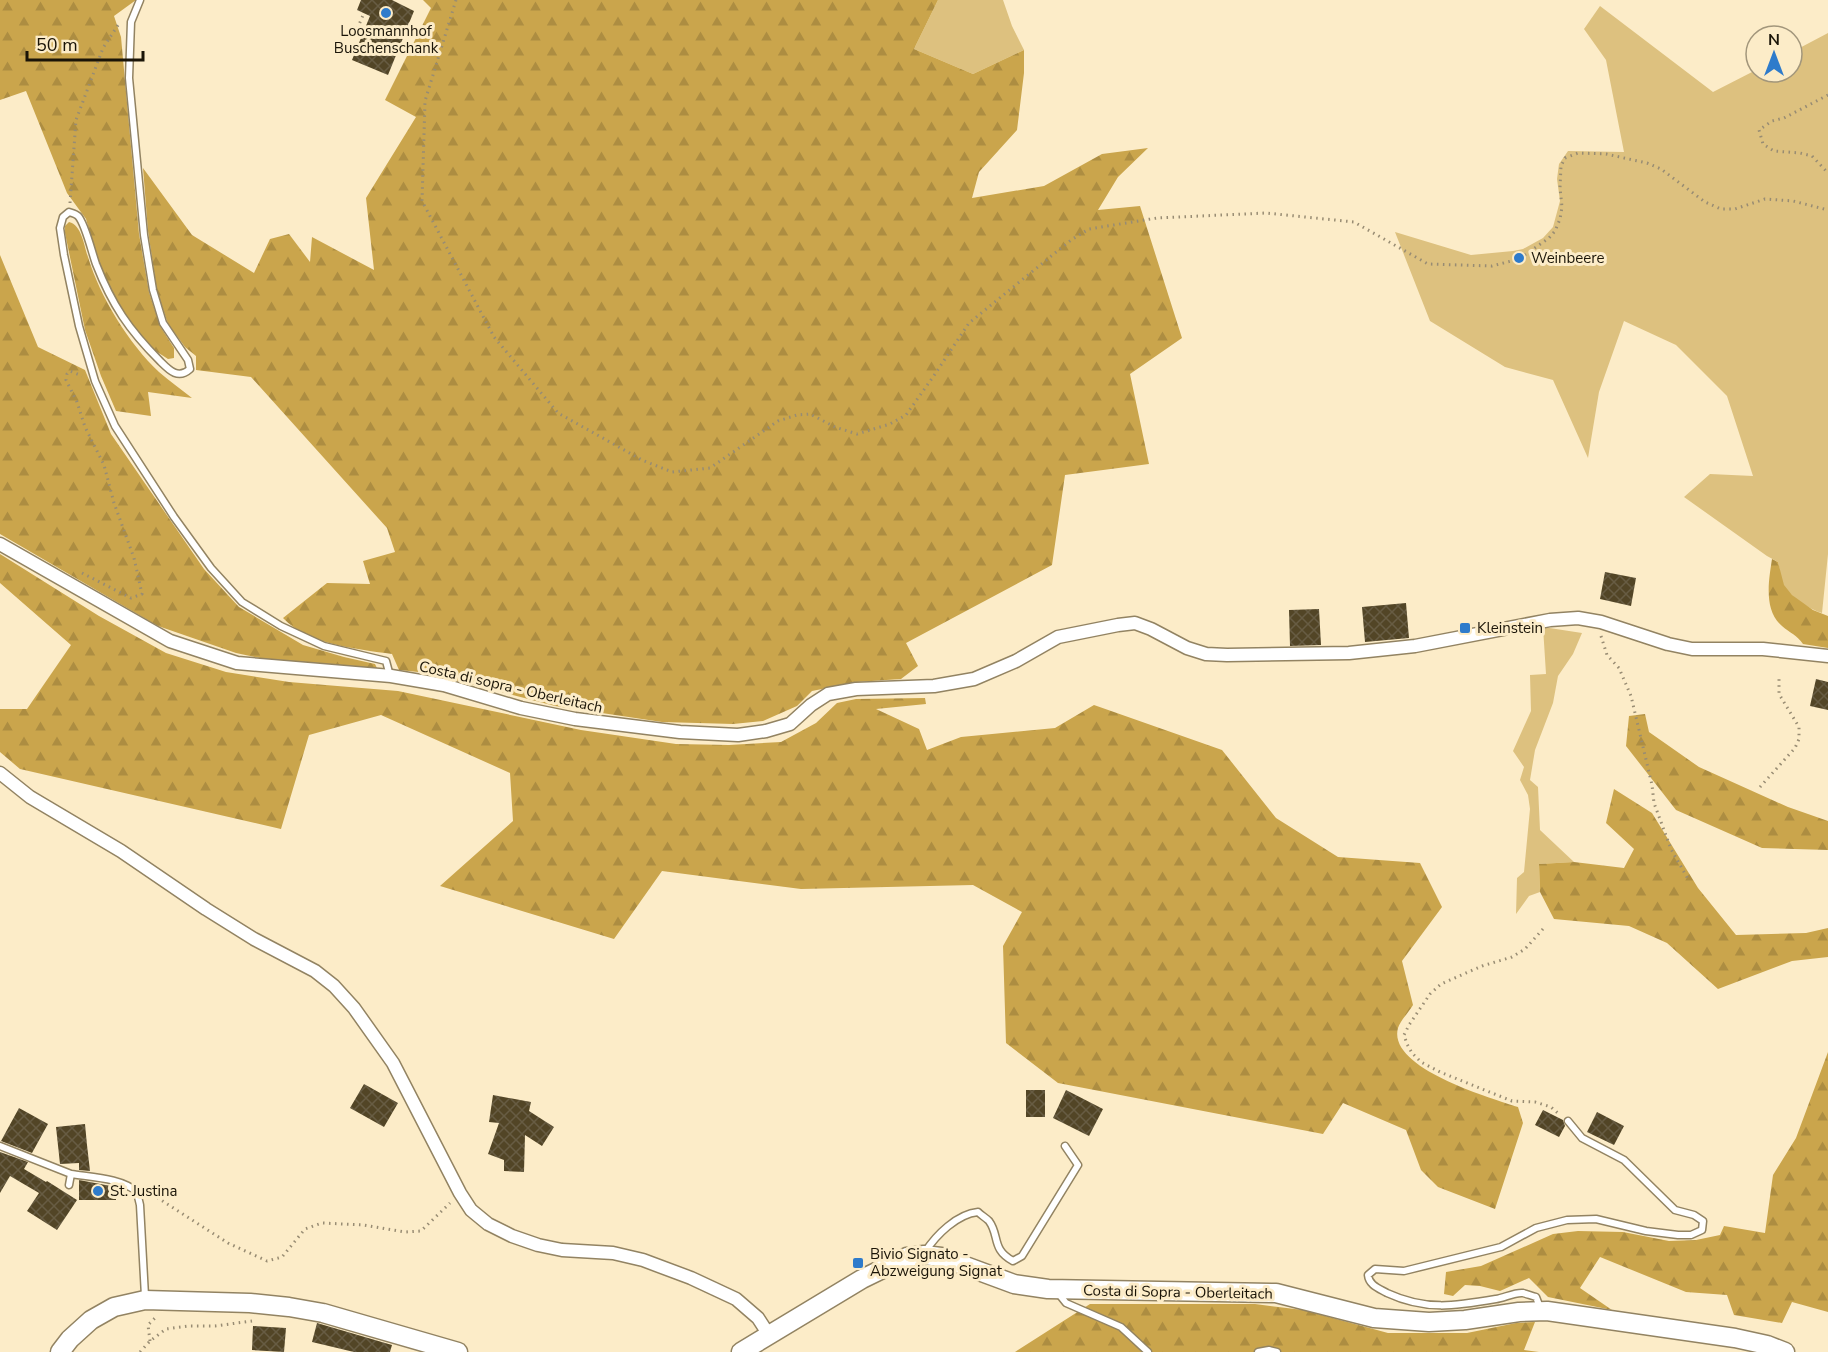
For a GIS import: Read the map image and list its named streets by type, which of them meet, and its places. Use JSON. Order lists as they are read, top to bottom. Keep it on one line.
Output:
{"streets":{"main road":["Costa di Sopra - Oberleitach"],"street":["Costa di sopra - Oberleitach"]},"places":{"other":["Loosmannhof Buschenschank","Weinbeere","St. Justina"],"transit":["Kleinstein","Bivio Signato - Abzweigung Signat"]},"scale_bar":"50 m","north":"top"}
